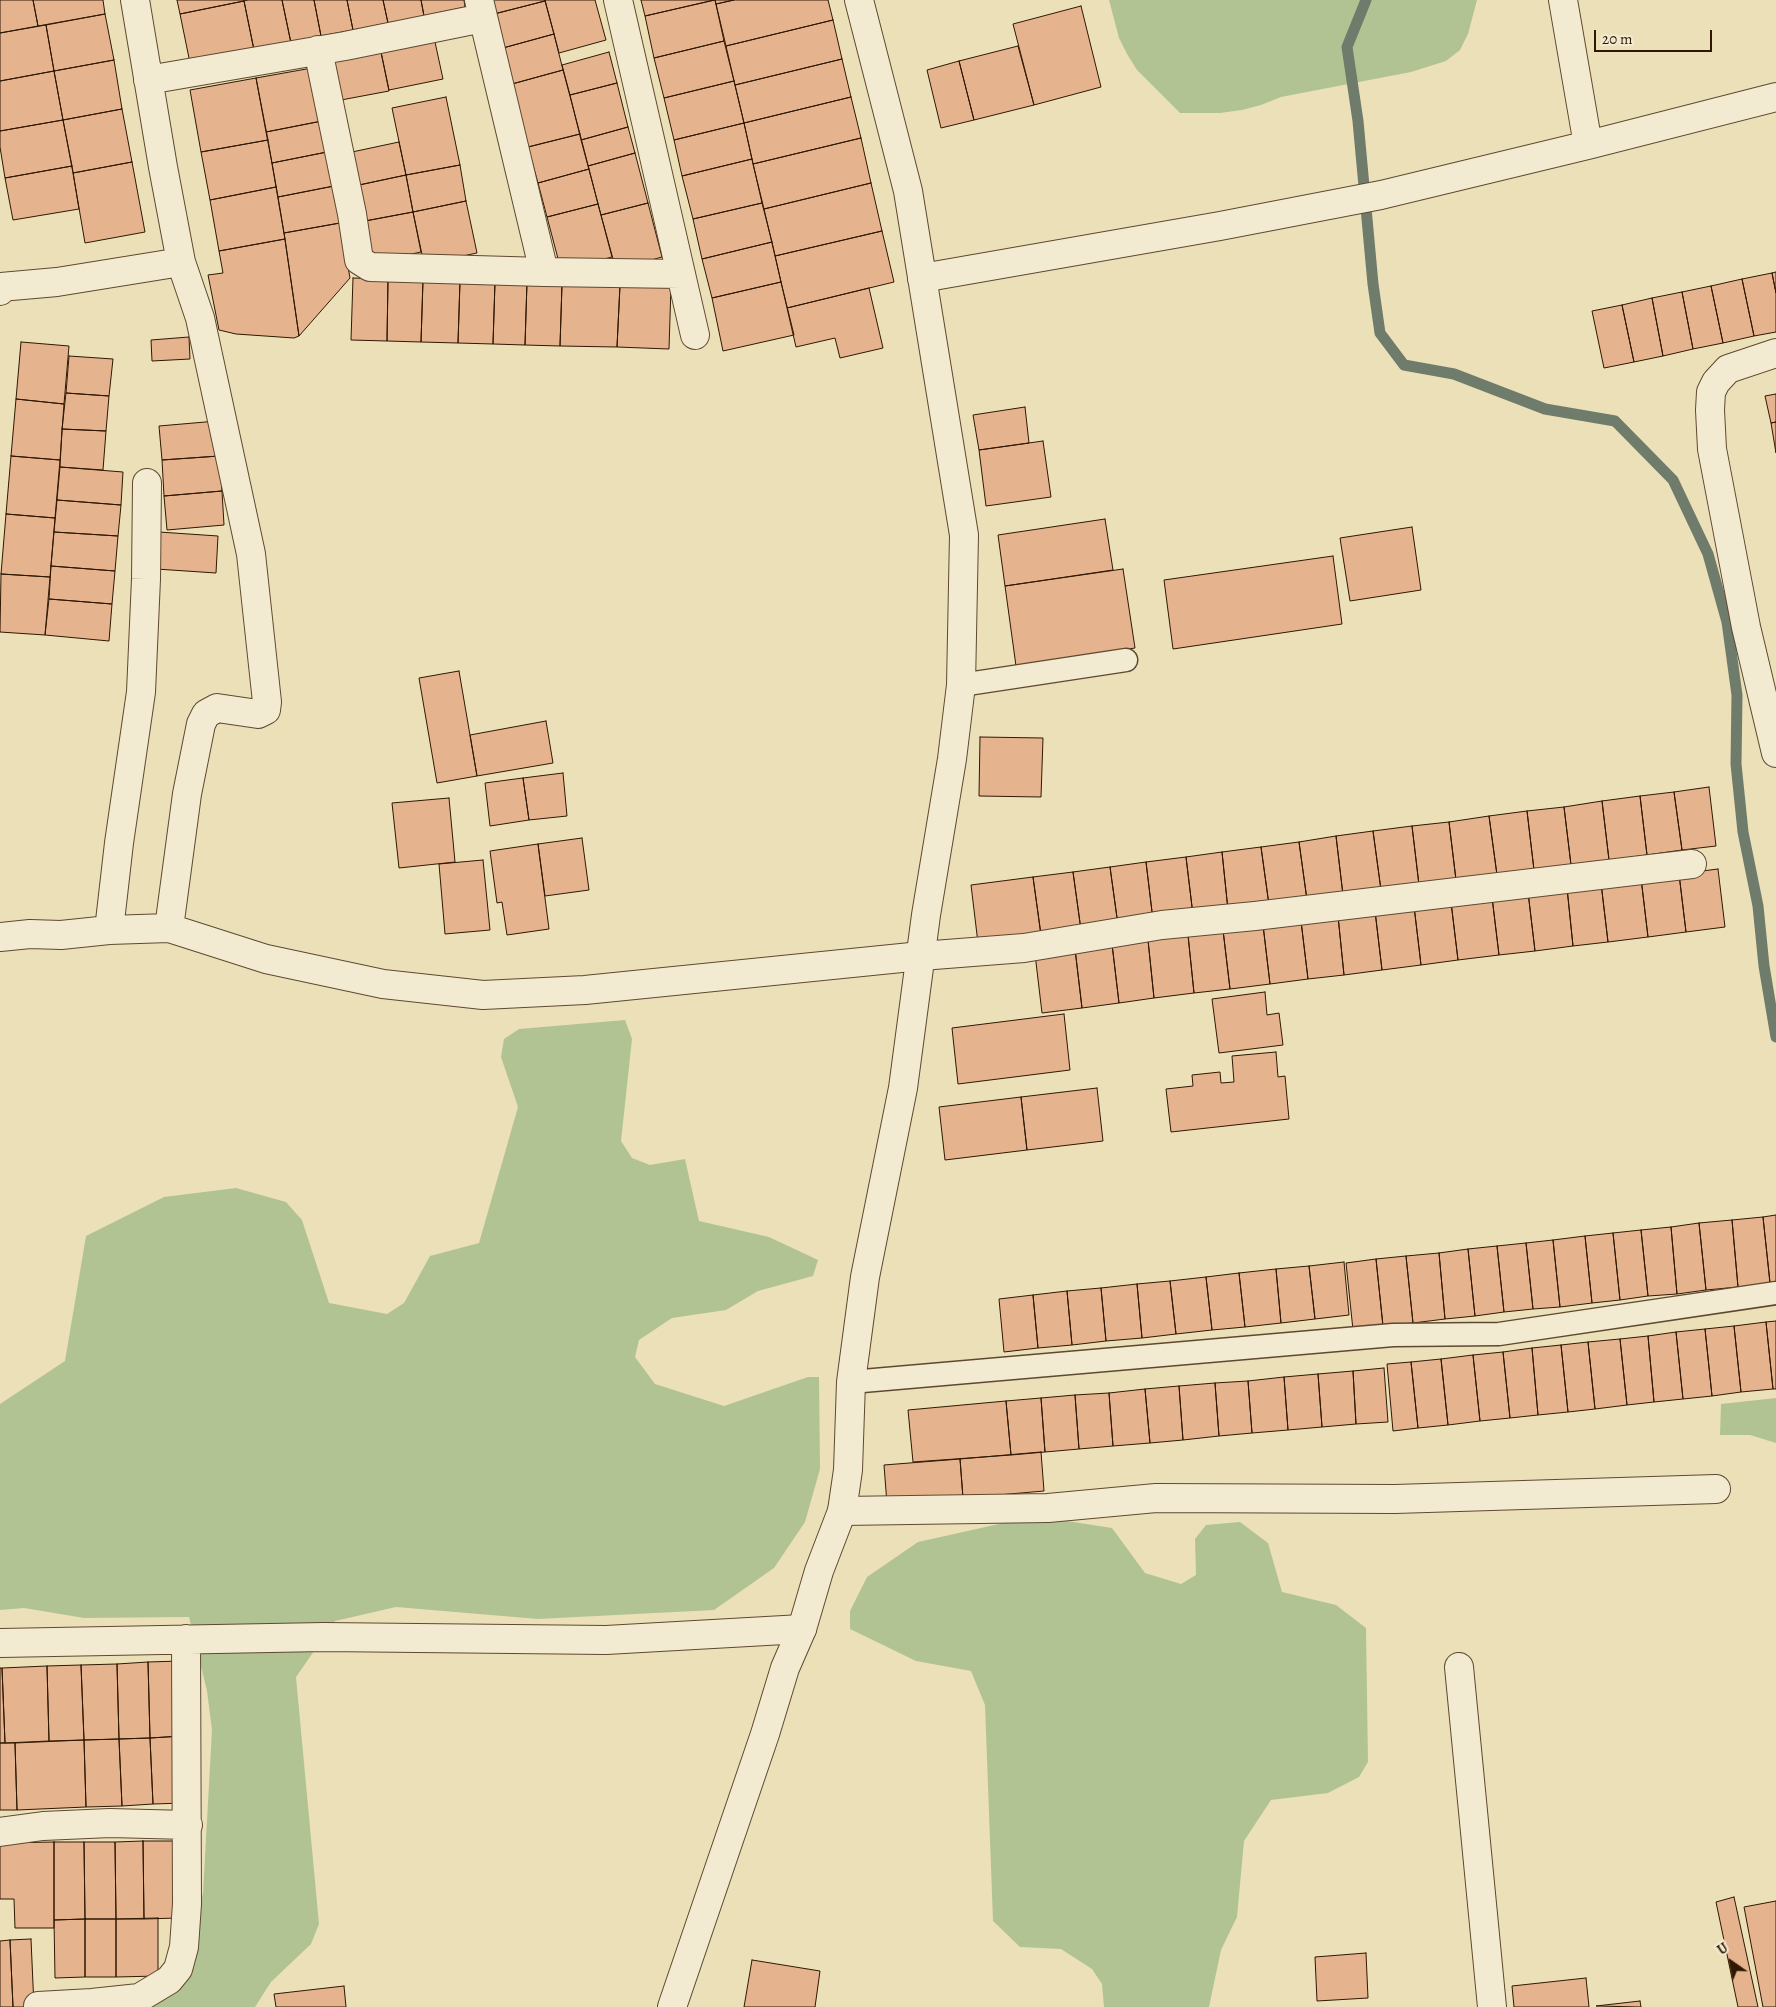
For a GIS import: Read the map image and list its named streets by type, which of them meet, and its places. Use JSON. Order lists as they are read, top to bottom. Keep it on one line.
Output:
{"scale_bar":"20 m","north":"top left"}
